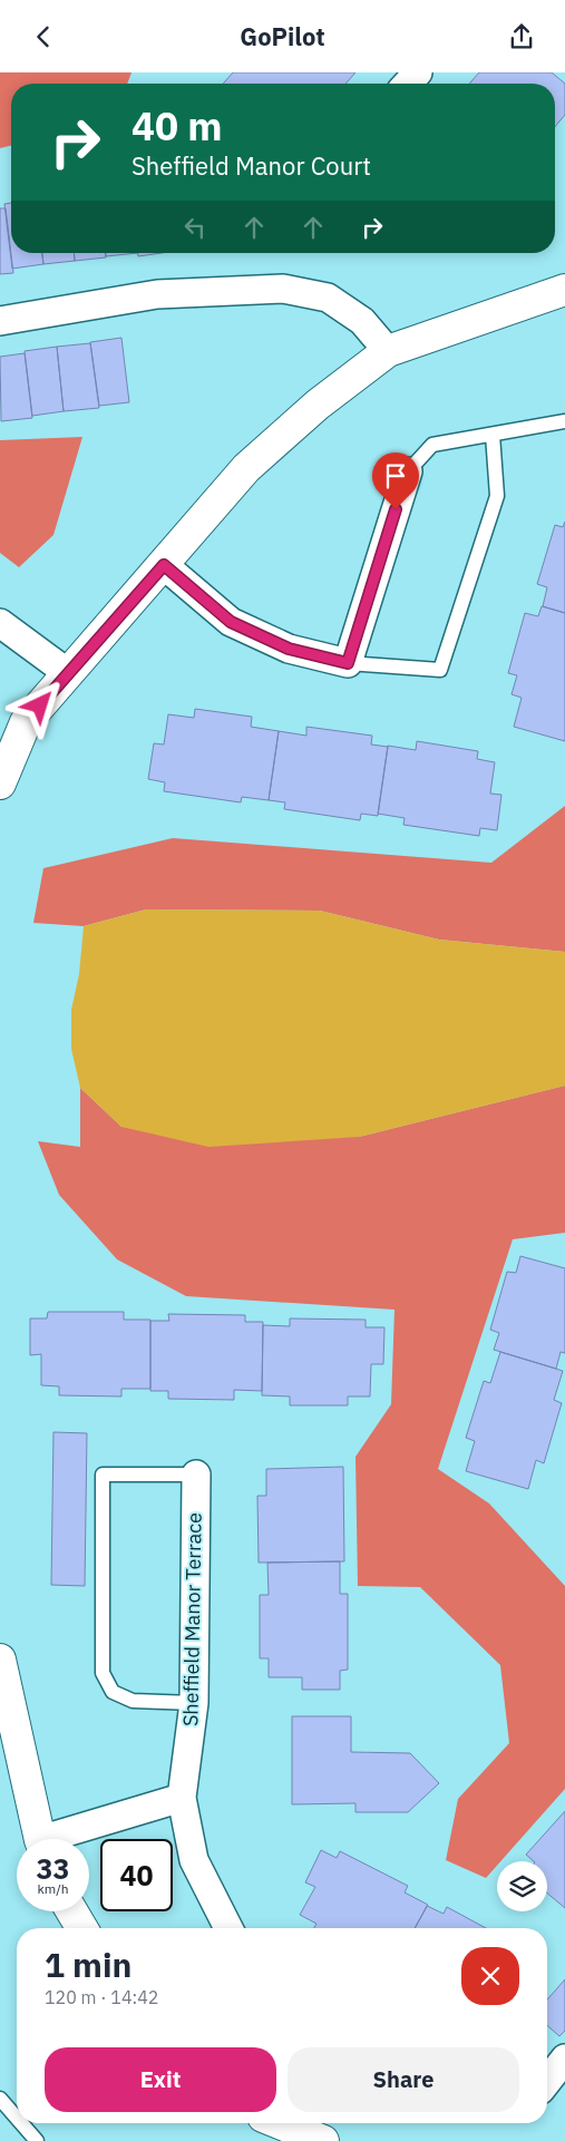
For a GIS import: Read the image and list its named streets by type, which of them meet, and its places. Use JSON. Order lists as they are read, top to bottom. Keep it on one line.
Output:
{"streets":{"street":["Sheffield Manor Terrace"]},"page":{"header":"GoPilot","turn":["40 m","Sheffield Manor Court"],"speed":"33 km/h","limit":"40","heading":["1 min","120 m · 14:42"],"buttons":["Exit","Share"]}}
